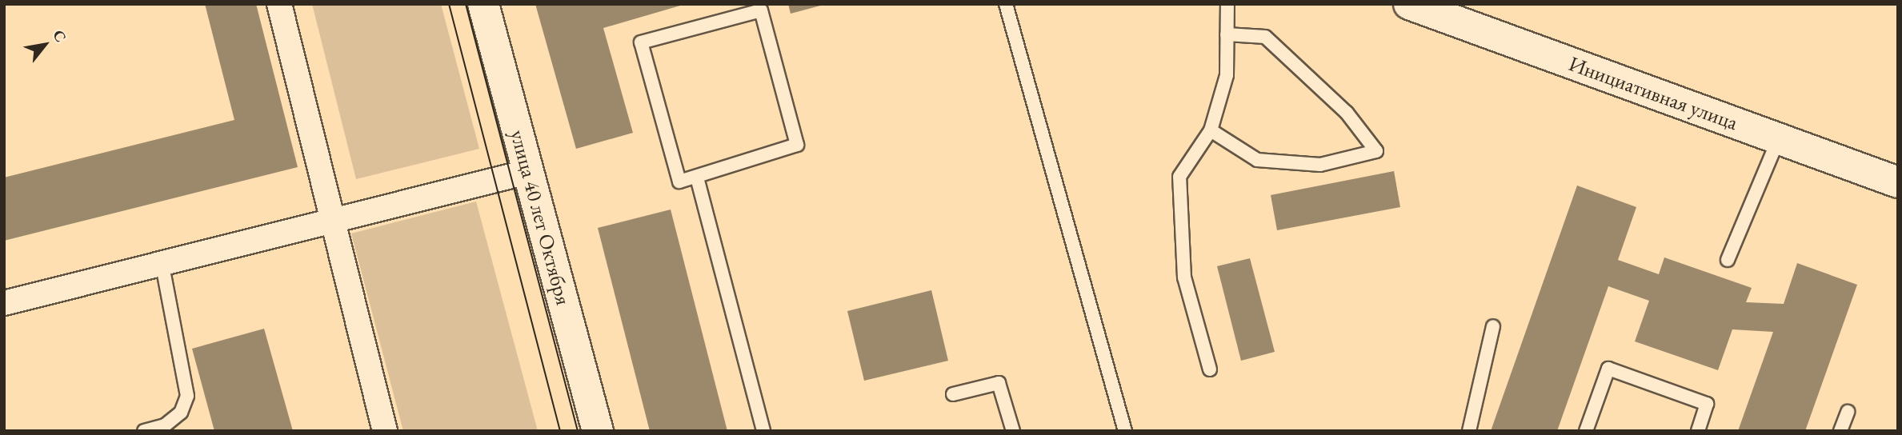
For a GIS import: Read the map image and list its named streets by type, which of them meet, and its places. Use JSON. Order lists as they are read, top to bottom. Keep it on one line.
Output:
{"streets":{"main road":["Инициативная улица","улица 40 лет Октября"]},"north":"top right"}
